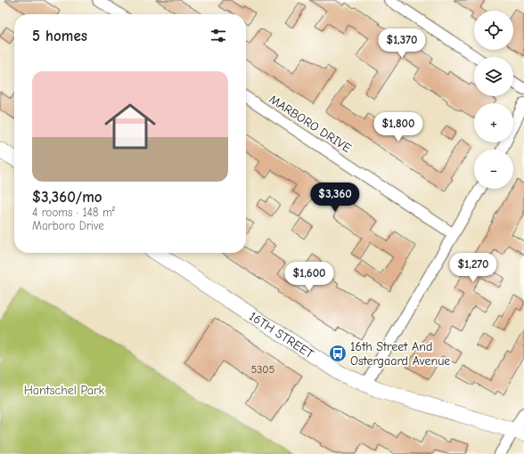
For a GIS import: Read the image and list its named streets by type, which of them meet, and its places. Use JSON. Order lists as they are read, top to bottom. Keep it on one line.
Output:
{"streets":{"street":["MARBORO DRIVE","16TH STREET"]},"parks":["Hantschel Park"],"places":{"bus stop":["16th Street And Ostergaard Avenue"]},"house_numbers":["5305"],"page":{"map_buttons":["+","−"],"heading":"5 homes","price":["$1,370","$1,800","$3,360","$1,270","$1,600"],"list":[{"name":"$3,360/mo","note":"4 rooms · 148 m² · Marboro Drive"}]}}
